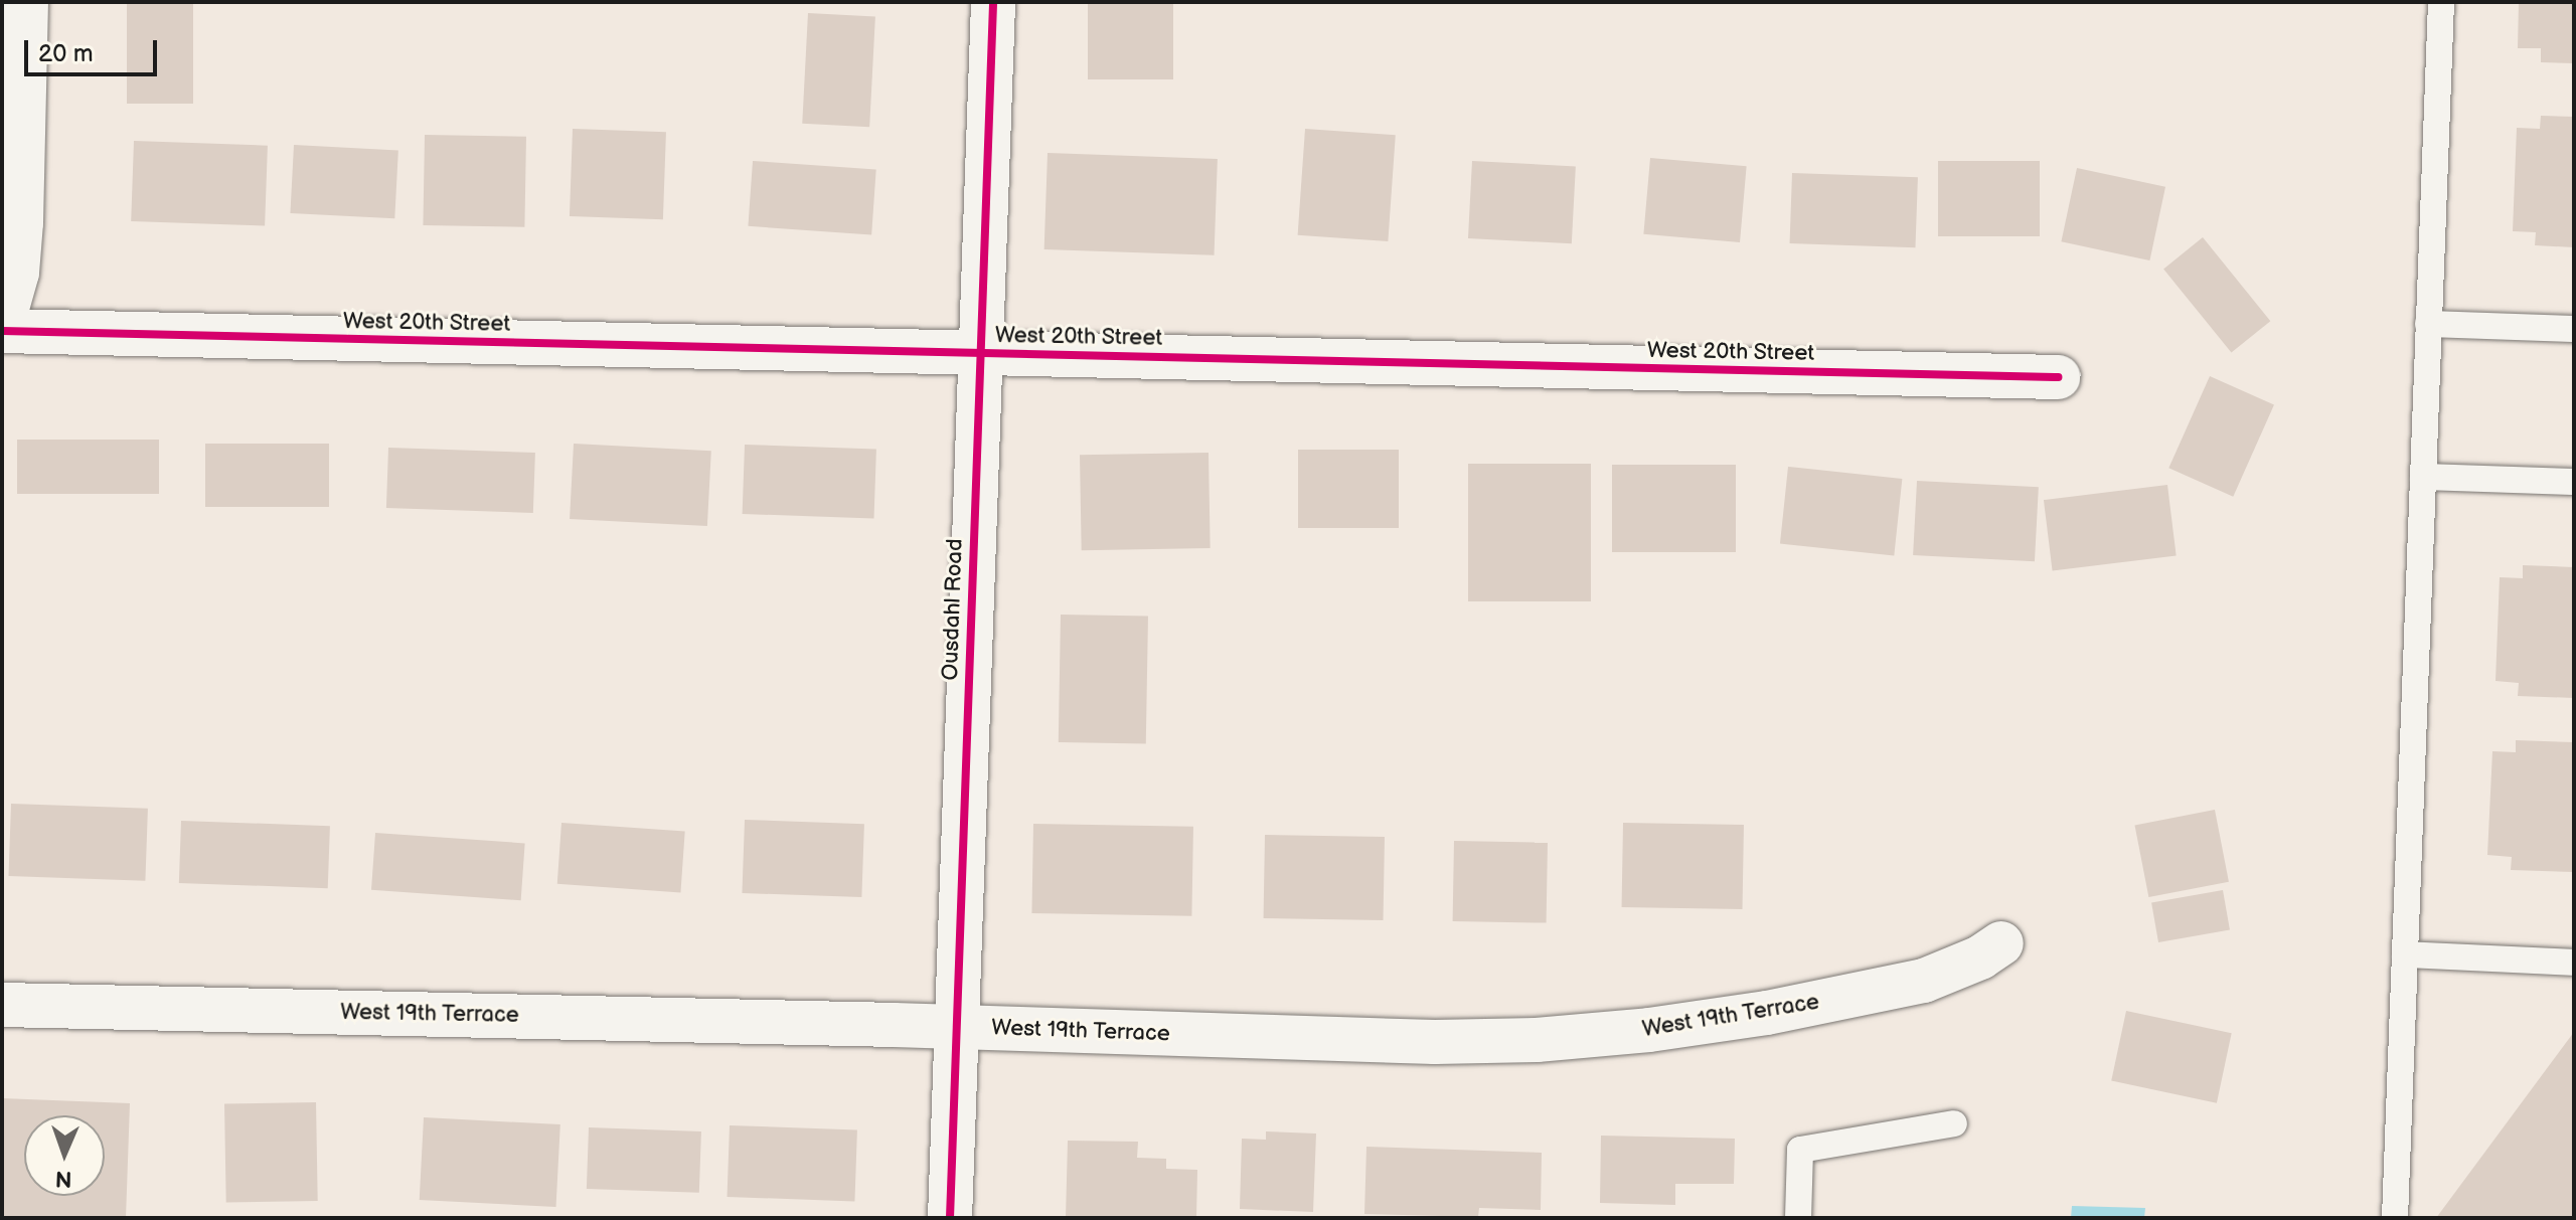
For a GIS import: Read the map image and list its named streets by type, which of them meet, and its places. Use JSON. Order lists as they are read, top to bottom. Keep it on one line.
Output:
{"streets":{"street":["West 20th Street","Ousdahl Road","West 19th Terrace"]},"crossings":[["West 20th Street","Ousdahl Road"],["Ousdahl Road","West 19th Terrace"]],"scale_bar":"20 m","north":"bottom"}
